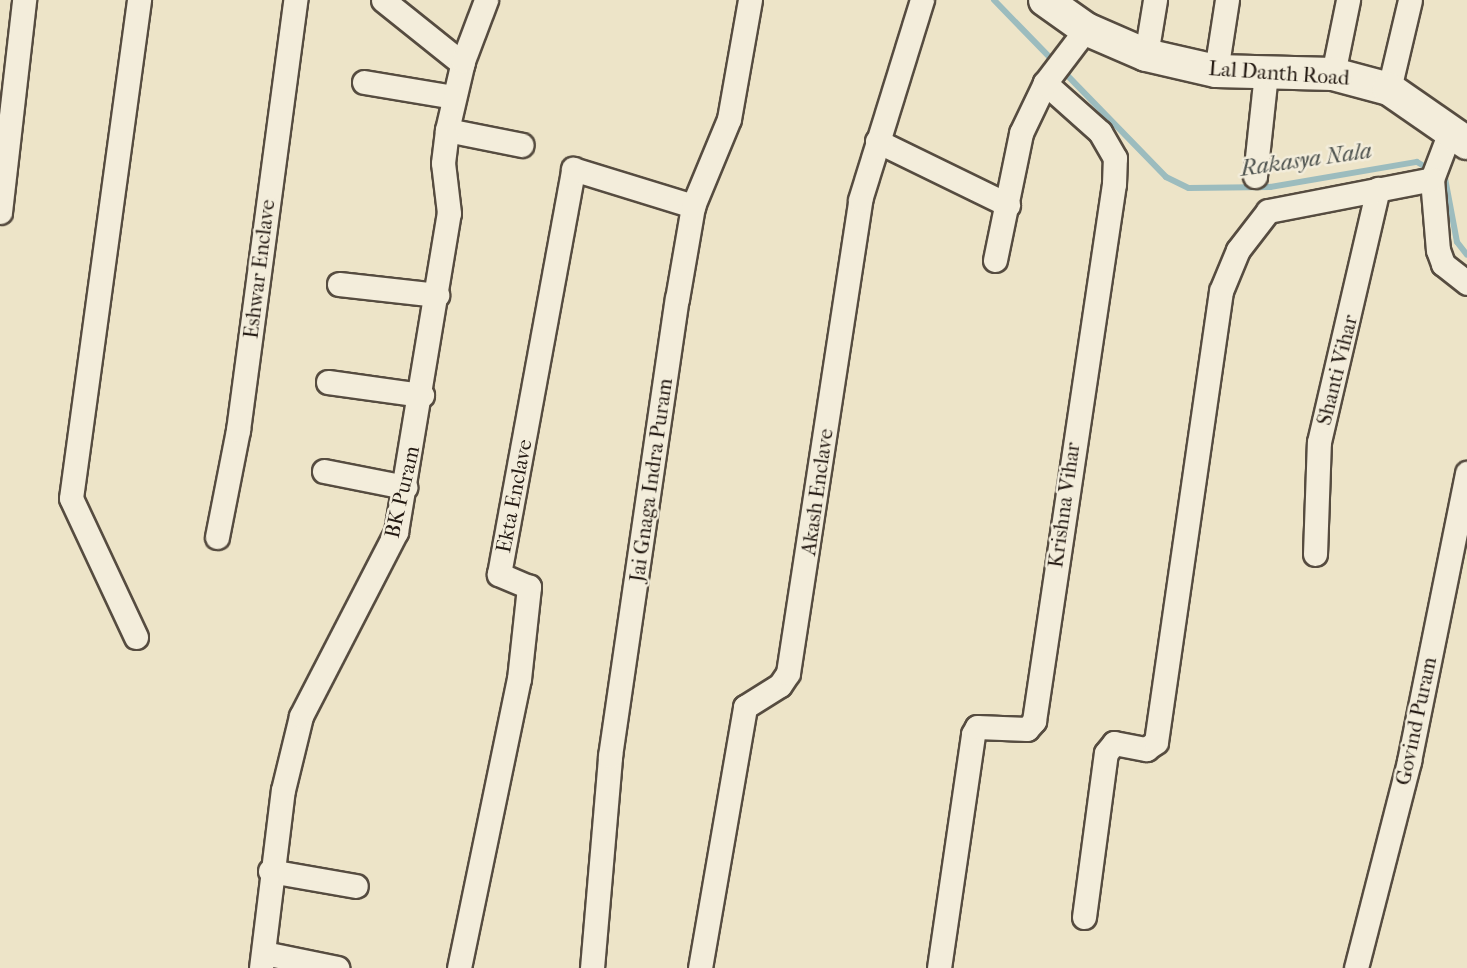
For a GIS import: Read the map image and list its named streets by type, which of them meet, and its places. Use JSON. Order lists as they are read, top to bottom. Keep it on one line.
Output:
{"streets":{"street":["Lal Danth Road","Eshwar Enclave","Shanti Vihar","Jai Gnaga Indra Puram","BK Puram","Akash Enclave","Ekta Enclave","Krishna Vihar","Govind Puram"]},"crossings":[["Jai Gnaga Indra Puram","Ekta Enclave"]],"water":["Rakasya Nala"]}
